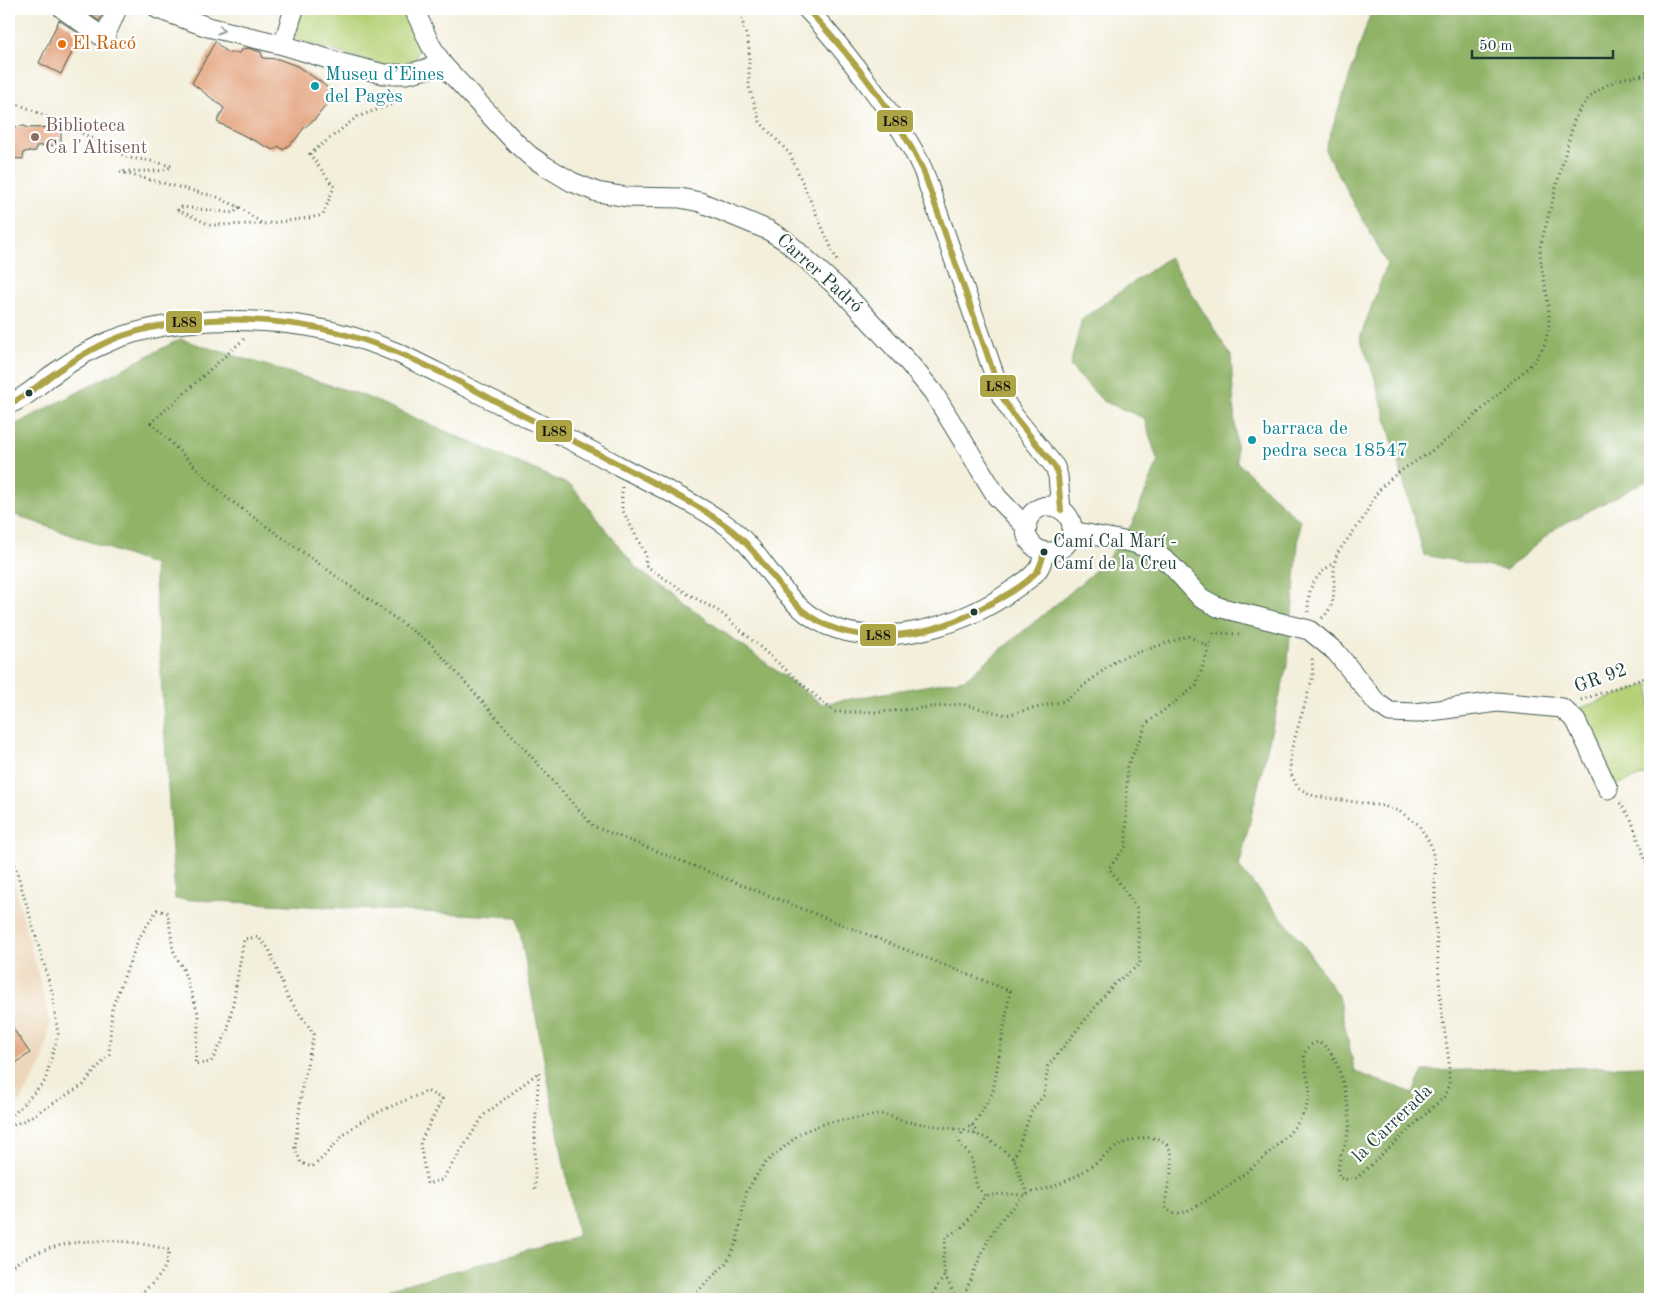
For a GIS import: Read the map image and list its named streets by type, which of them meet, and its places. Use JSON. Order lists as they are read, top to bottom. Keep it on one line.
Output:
{"streets":{"street":["Carrer Padró"],"path":["GR 92","la Carrerada"]},"places":["El Racó","Museu d’Eines del Pagès","Biblioteca Ca l'Altisent","barraca de pedra seca 18547","Camí Cal Marí - Camí de la Creu"],"lines":["transit line L88"],"scale_bar":"50 m"}
